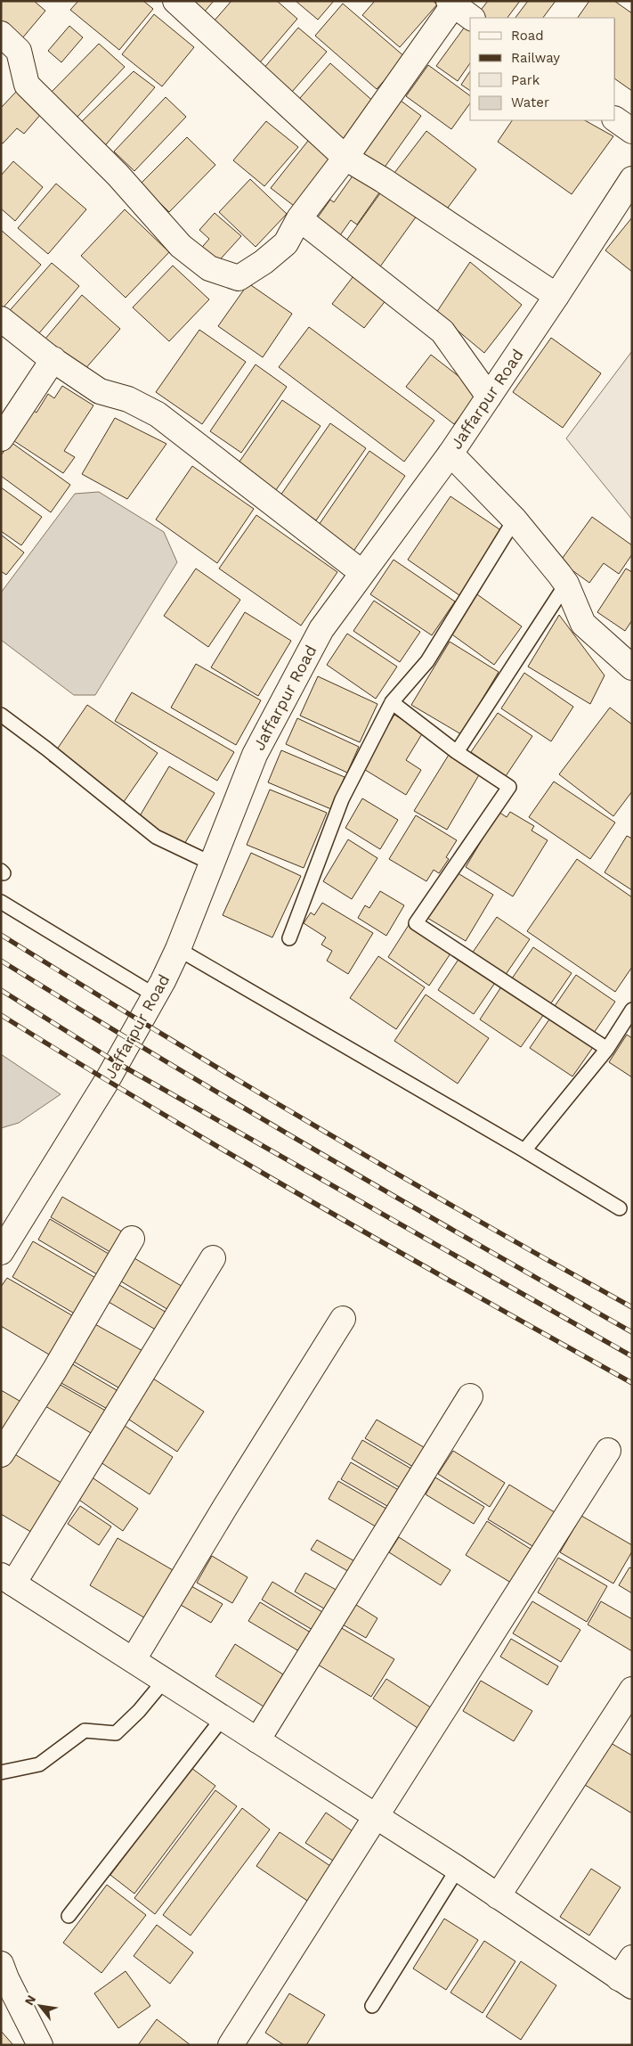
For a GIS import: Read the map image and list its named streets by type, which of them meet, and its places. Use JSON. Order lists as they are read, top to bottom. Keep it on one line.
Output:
{"streets":{"street":["Jaffarpur Road"]},"legend":["Road","Railway","Park","Water"],"north":"top left"}
